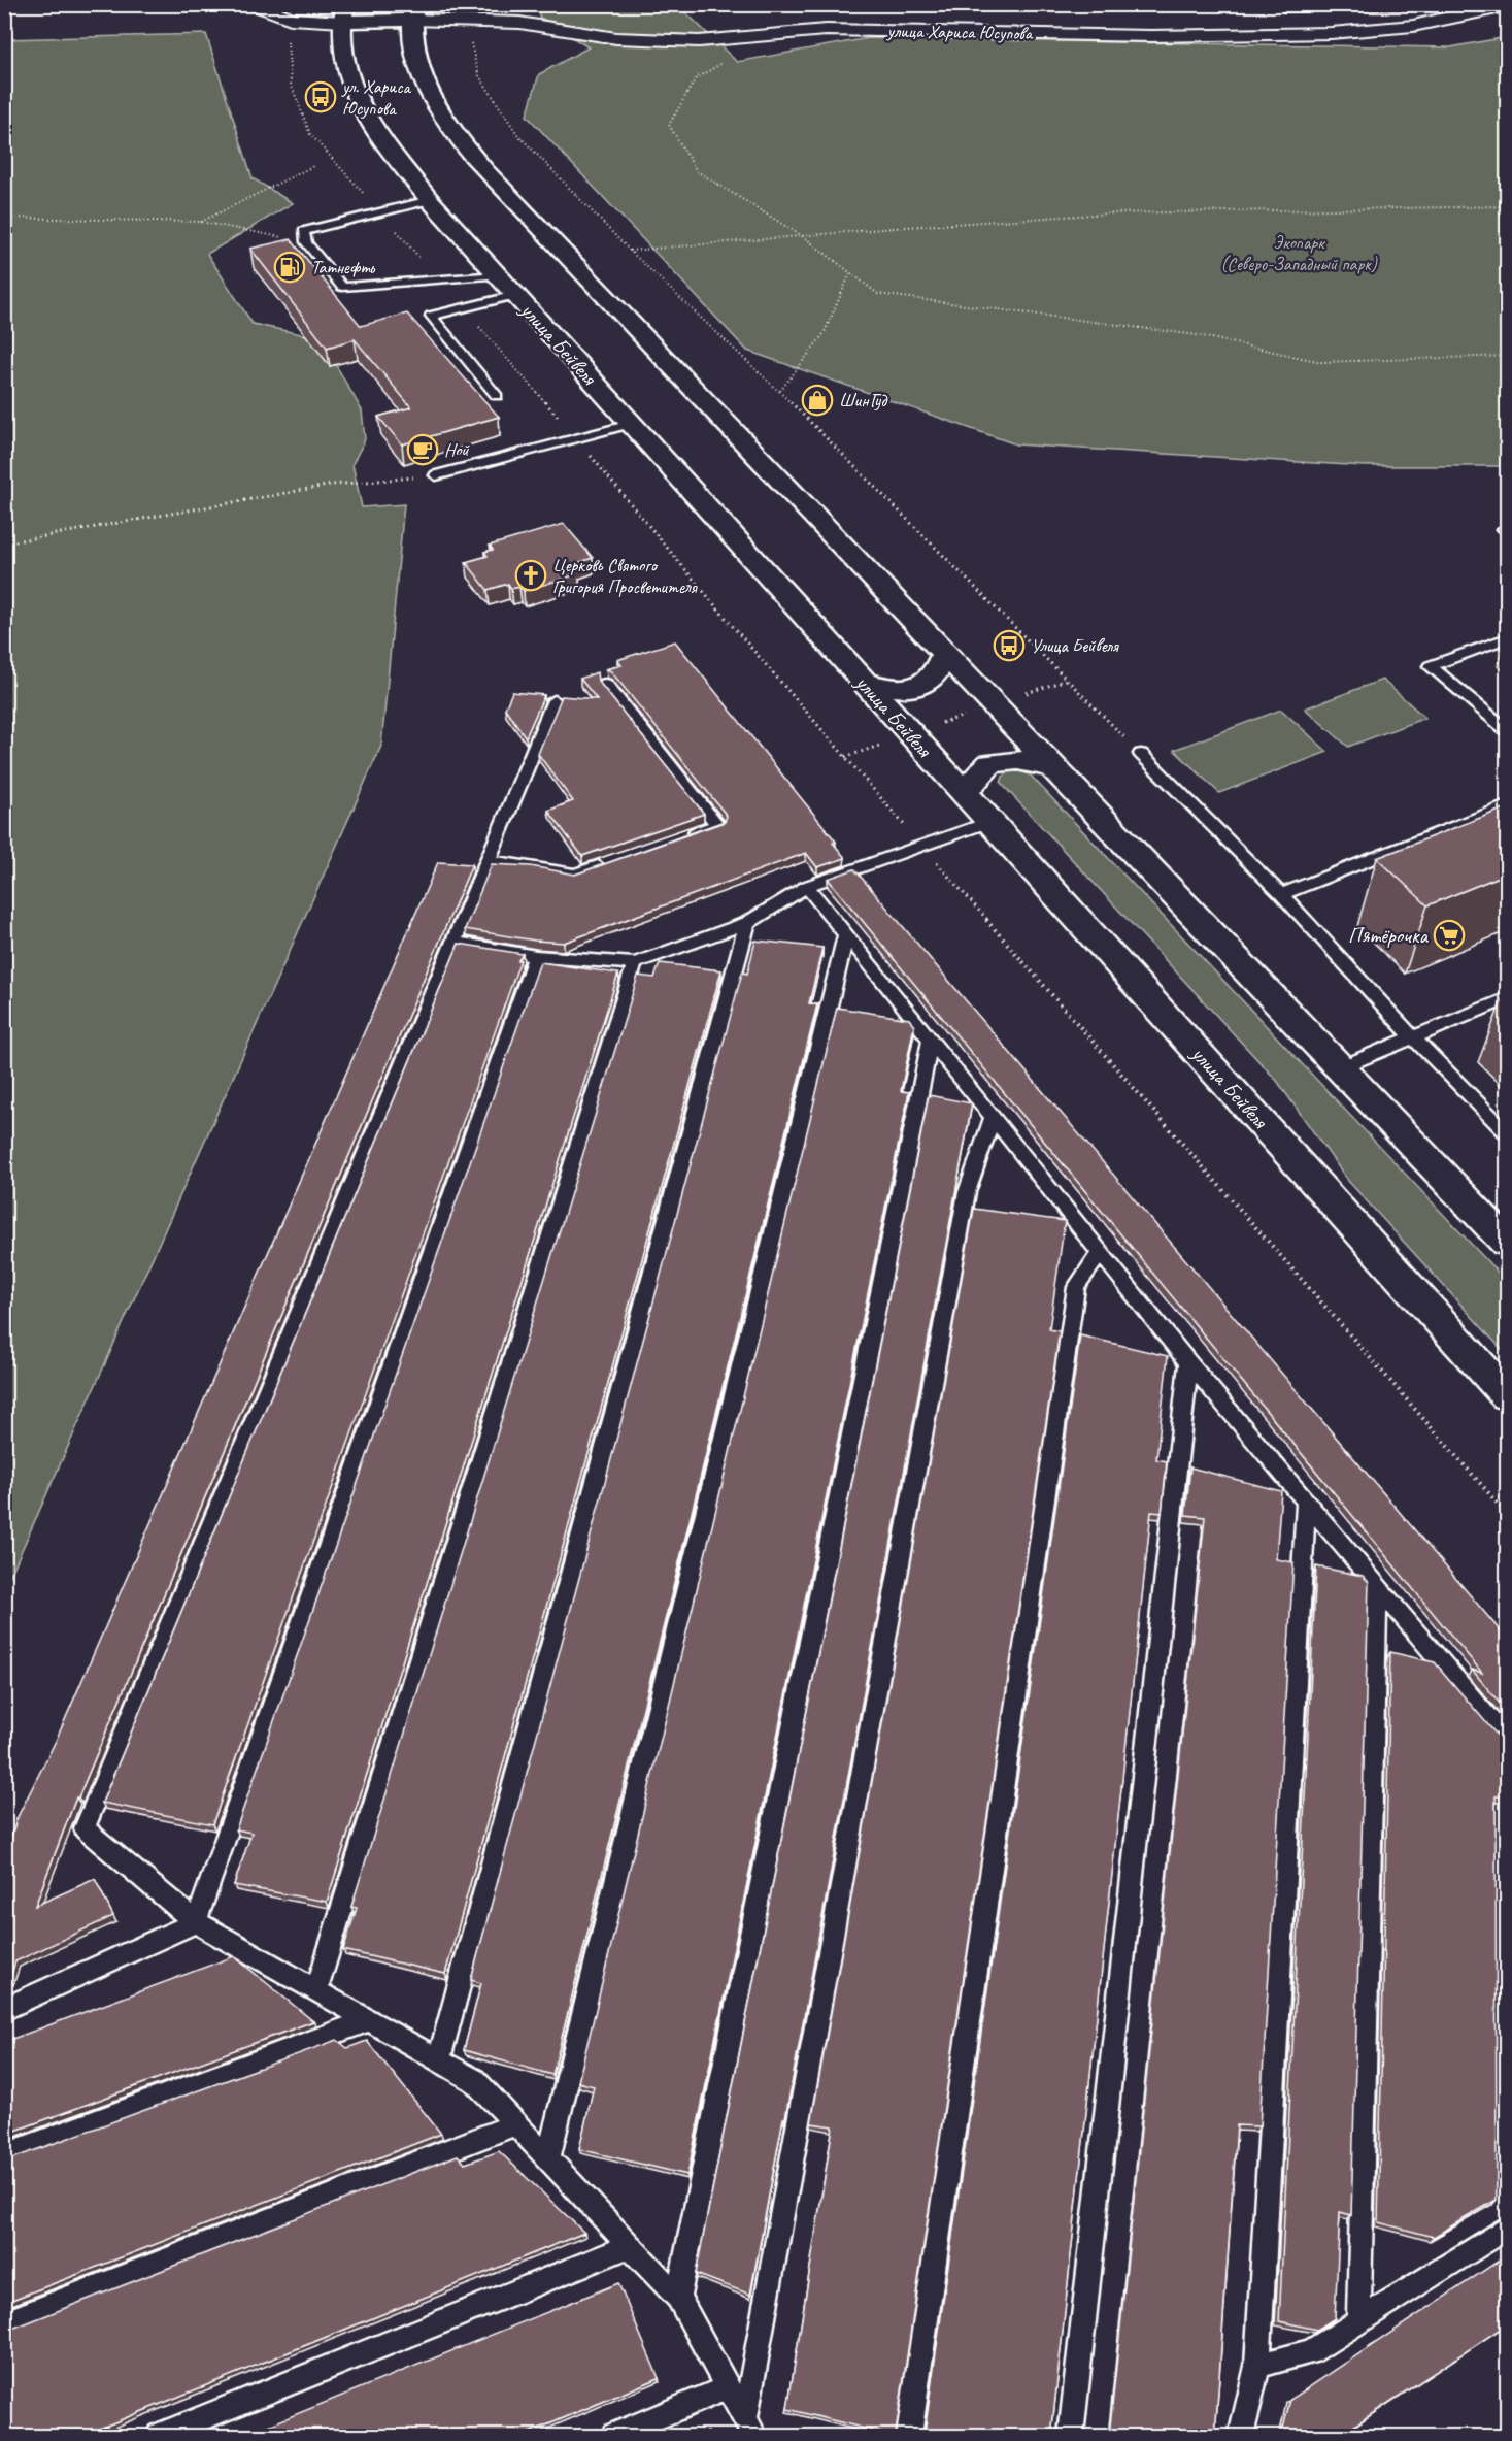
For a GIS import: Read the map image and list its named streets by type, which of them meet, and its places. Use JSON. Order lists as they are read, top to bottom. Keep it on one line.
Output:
{"streets":{"main road":["улица Бейвеля"],"street":["улица Хариса Юсупова"]},"parks":["Экопарк (Северо-Западный парк)"],"places":{"bus stop":["ул. Хариса Юсупова","Улица Бейвеля"],"fuel station":["Татнефть"],"shop":["ШинГуд"],"cafe":["Ной"],"church":["Церковь Святого Григория Просветителя"],"supermarket":["Пятёрочка"]}}
